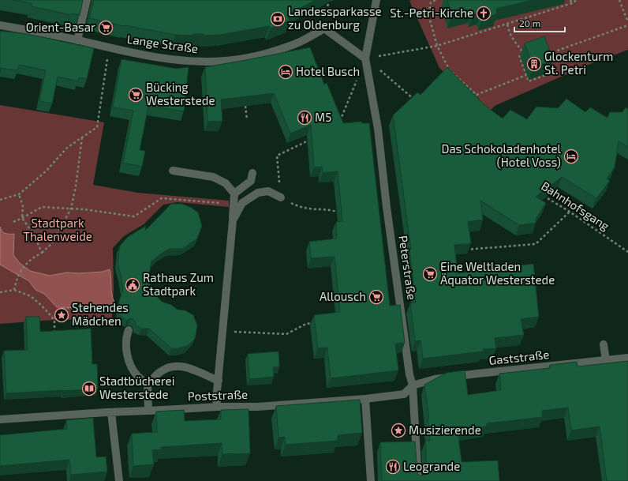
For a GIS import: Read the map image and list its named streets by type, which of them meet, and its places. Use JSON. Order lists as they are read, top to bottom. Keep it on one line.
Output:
{"streets":{"street":["Lange Straße","Peterstraße","Gaststraße","Poststraße"],"path":["Bahnhofsgang"]},"crossings":[["Peterstraße","Gaststraße"],["Peterstraße","Poststraße"],["Gaststraße","Poststraße"]],"parks":["Stadtpark Thalenweide"],"places":{"church":["St.-Petri-Kirche"],"bank":["Landessparkasse zu Oldenburg"],"supermarket":["Orient-Basar","Bücking Westerstede","Eine Weltladen Äquator Westerstede","Allousch"],"building":["Glockenturm St. Petri"],"hotel":["Hotel Busch","Das Schokoladenhotel (Hotel Voss)"],"restaurant":["M5","Leogrande"],"public building":["Rathaus Zum Stadtpark"],"place":["Stehendes Mädchen","Musizierende"],"library":["Stadtbücherei Westerstede"]},"scale_bar":"20 m"}
